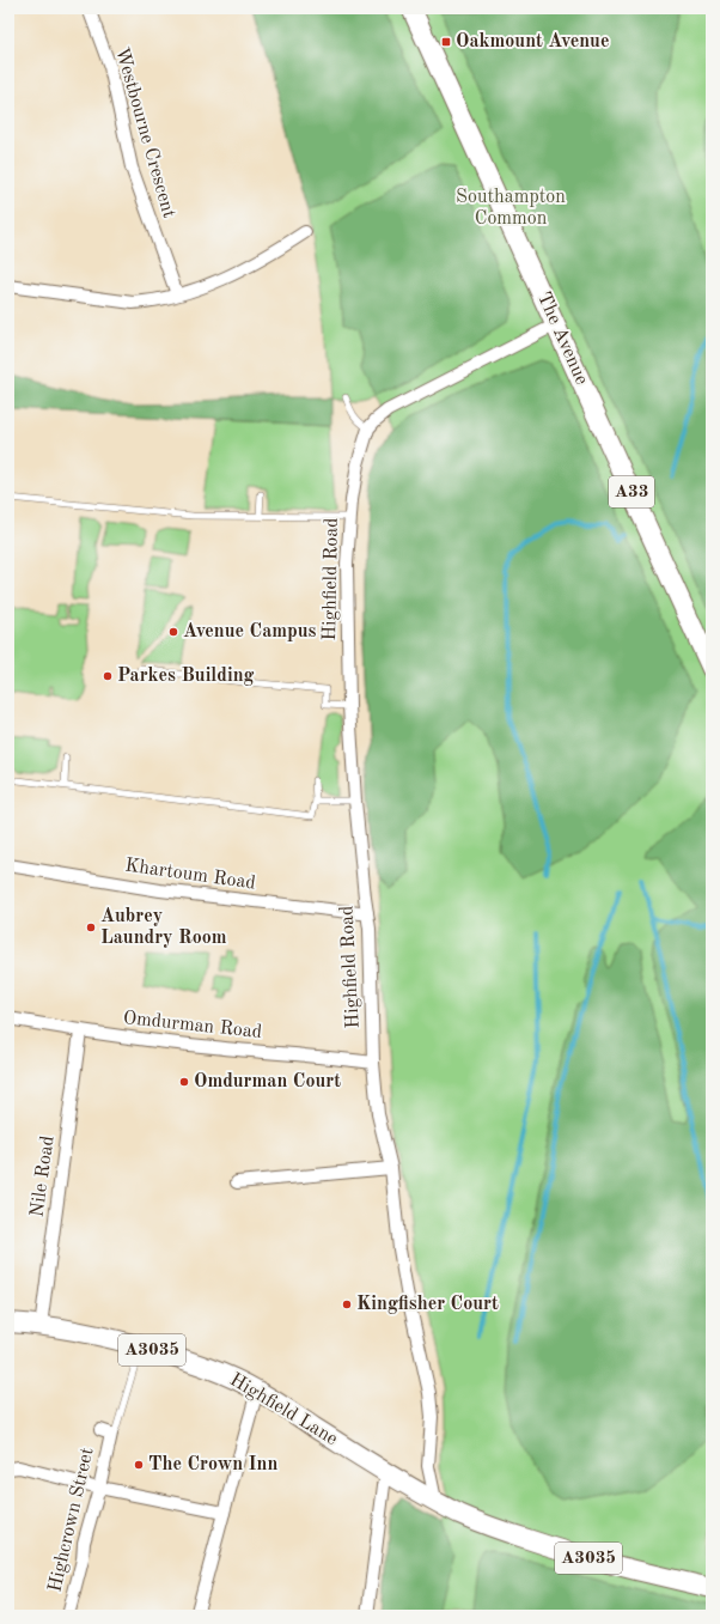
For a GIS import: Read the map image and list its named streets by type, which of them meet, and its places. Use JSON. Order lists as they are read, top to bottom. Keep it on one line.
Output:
{"streets":{"main road":["The Avenue","A33","A3035","Highfield Lane"],"street":["Westbourne Crescent","Highfield Road","Khartoum Road","Omdurman Road","Nile Road","Highcrown Street"]},"crossings":[["The Avenue","Highfield Road"],["Highfield Road","Khartoum Road"],["Highfield Road","Omdurman Road"],["Highfield Road","A3035"],["Highfield Road","Highfield Lane"],["Omdurman Road","Nile Road"],["Nile Road","Highfield Lane"],["A3035","Highfield Lane"]],"parks":["Southampton Common"],"places":{"transit":["Oakmount Avenue"],"other":["Avenue Campus","Parkes Building","Aubrey Laundry Room","Omdurman Court","Kingfisher Court","The Crown Inn"]}}
